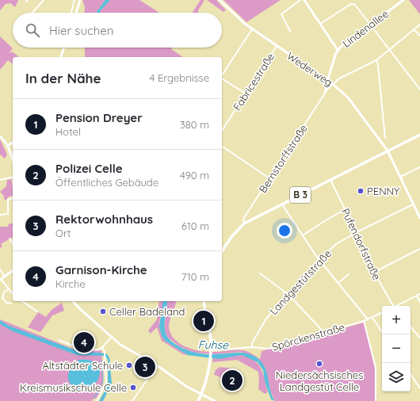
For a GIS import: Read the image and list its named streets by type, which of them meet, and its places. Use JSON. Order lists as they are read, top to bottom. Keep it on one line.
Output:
{"streets":{"main road":["B 3"],"street":["Lindenallee","Wederweg","Fabricestraße","Bernstorffstraße","Pufendorfstraße","Landgestütstraße","Spörckenstraße"]},"crossings":[["Lindenallee","Wederweg"],["Lindenallee","Bernstorffstraße"],["Wederweg","Fabricestraße"],["Wederweg","Bernstorffstraße"],["Wederweg","B 3"],["Wederweg","Landgestütstraße"],["Bernstorffstraße","B 3"],["B 3","Pufendorfstraße"],["Pufendorfstraße","Landgestütstraße"],["Landgestütstraße","Spörckenstraße"]],"water":["Fuhse"],"places":["PENNY","Celler Badeland","Niedersächsisches Landgestüt Celle","Altstädter Schule","Kreismusikschule Celle"],"page":{"search":"Hier suchen","heading":["In der Nähe","4 Ergebnisse"],"list":[{"mark":"1","name":"Pension Dreyer","note":"Hotel","value":"380 m"},{"mark":"2","name":"Polizei Celle","note":"Öffentliches Gebäude","value":"490 m"},{"mark":"3","name":"Rektorwohnhaus","note":"Ort","value":"610 m"},{"mark":"4","name":"Garnison-Kirche","note":"Kirche","value":"710 m"}],"map_buttons":["+","−"],"pins":["1","4","3","2"]}}
